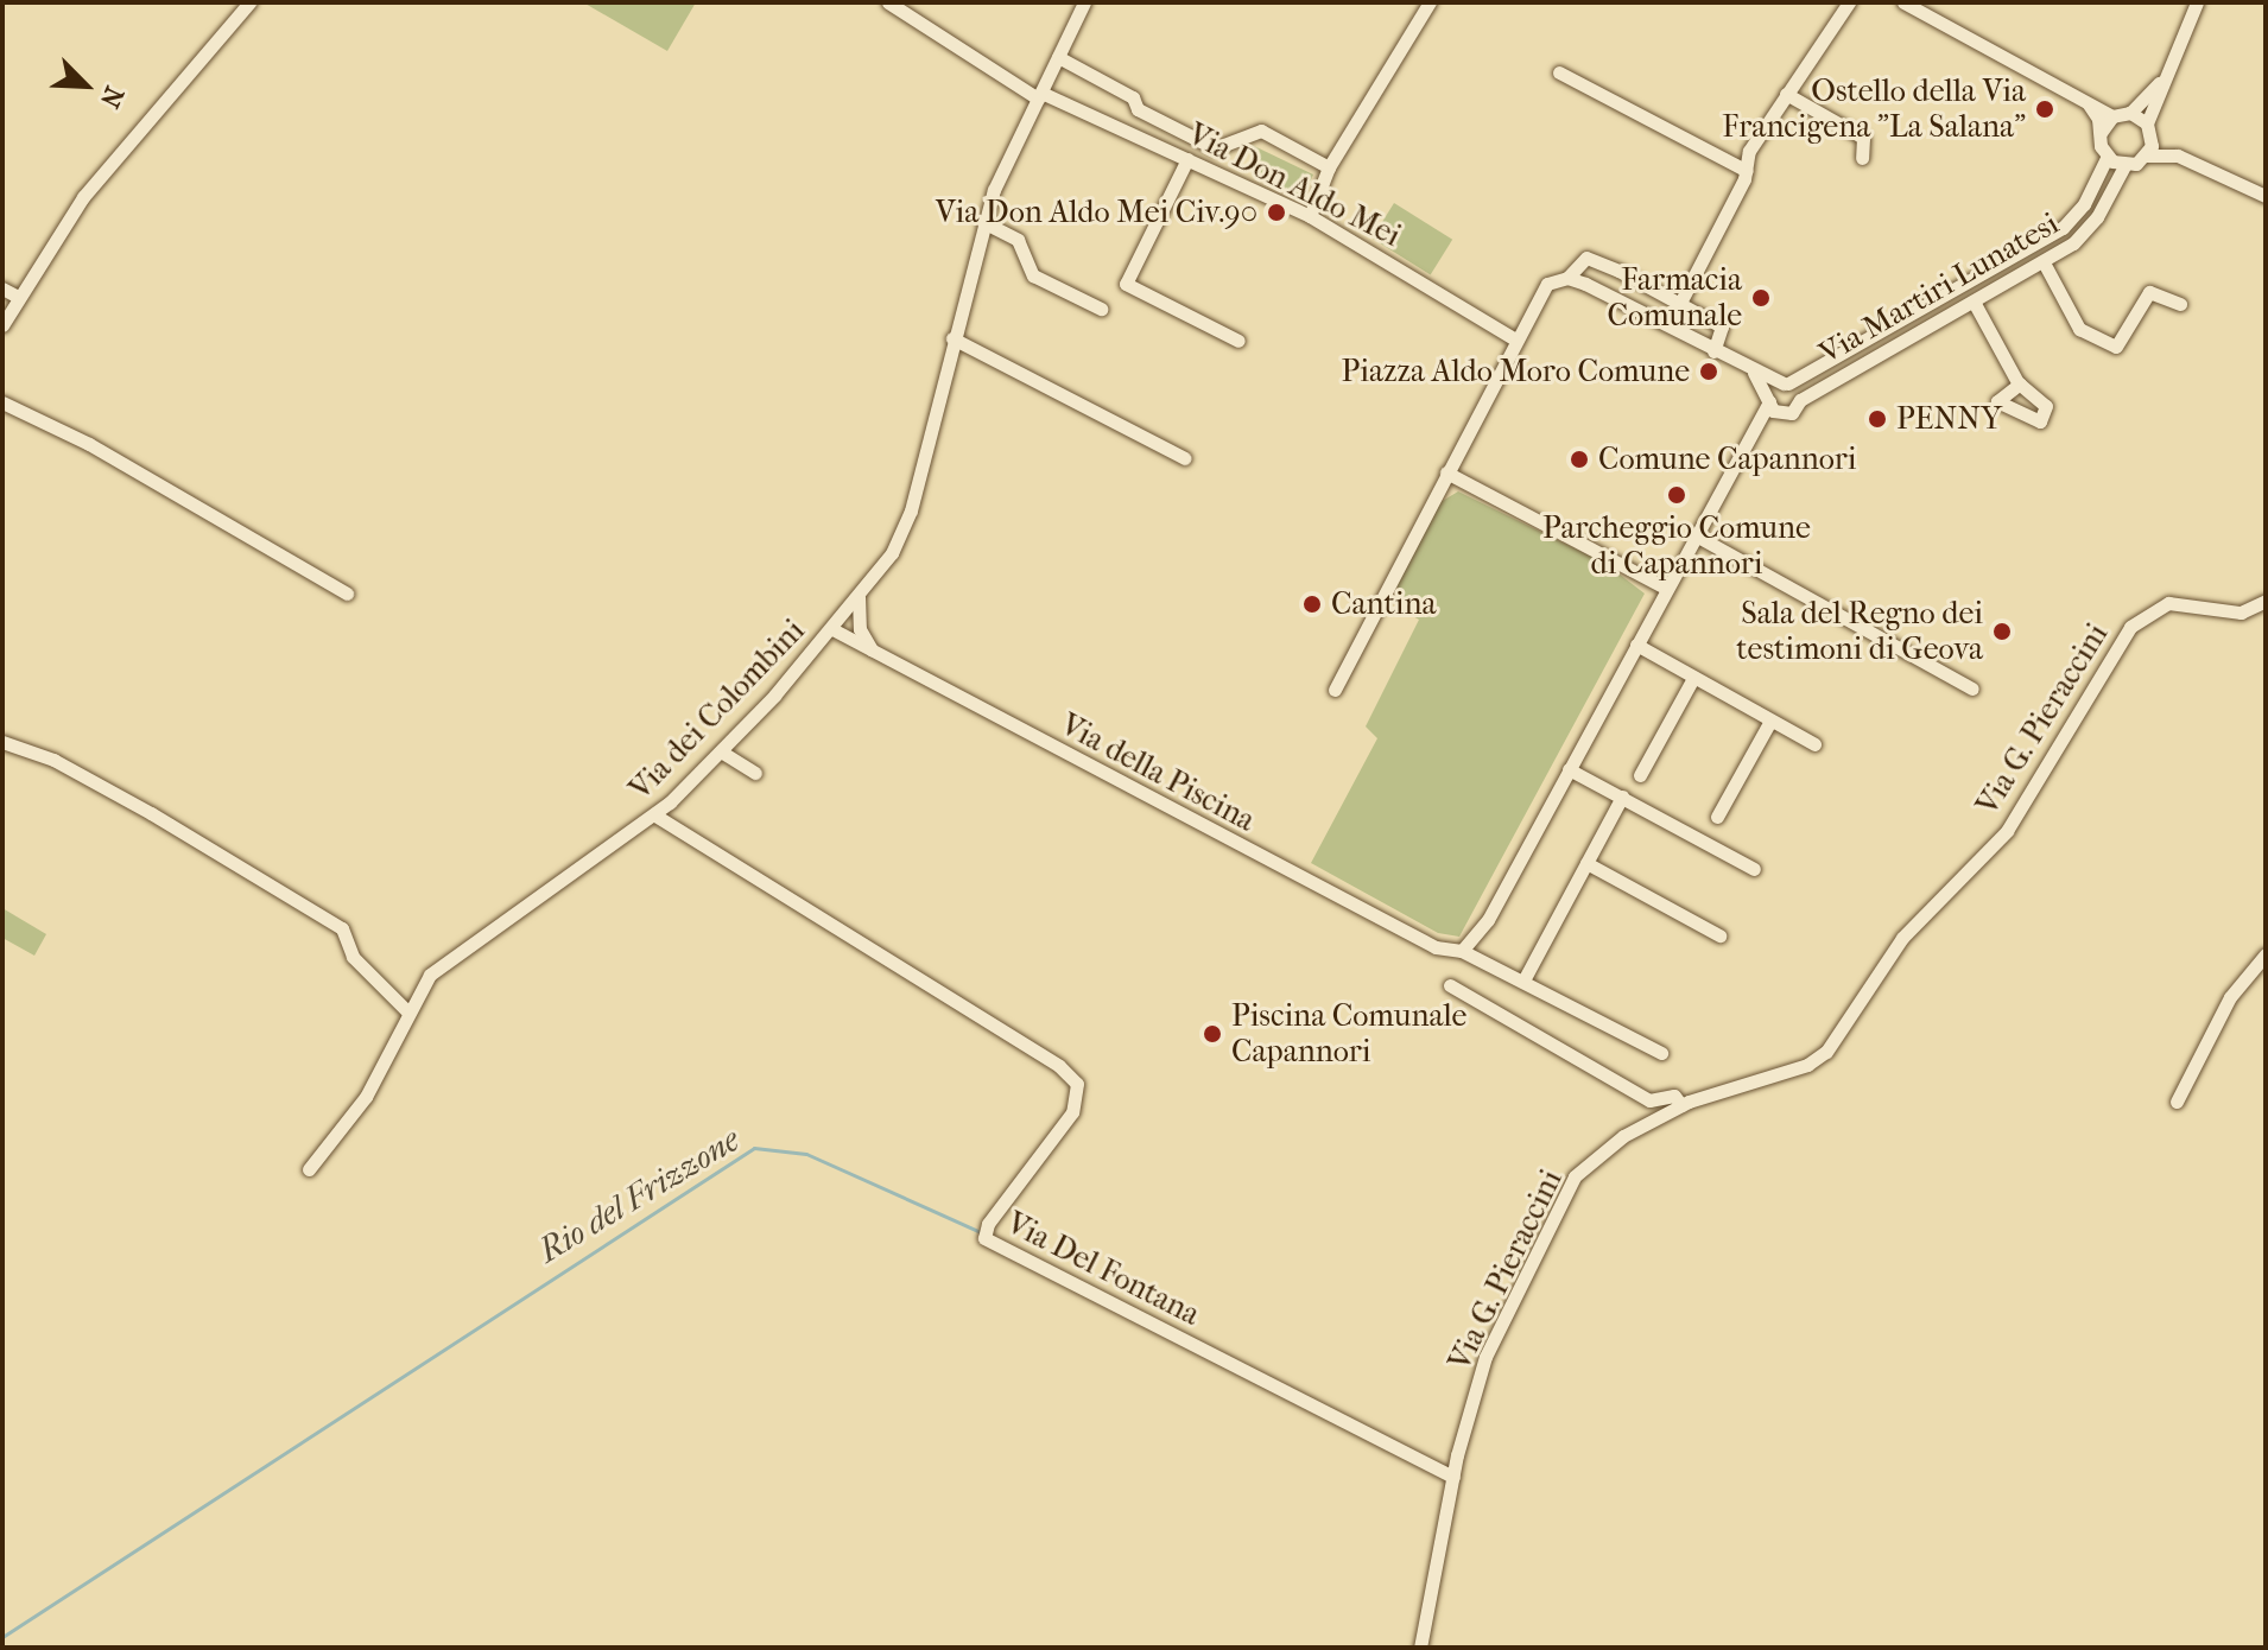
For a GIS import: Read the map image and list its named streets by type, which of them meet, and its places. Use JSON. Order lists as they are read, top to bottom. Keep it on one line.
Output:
{"streets":{"street":["Via Don Aldo Mei","Via Martiri Lunatesi","Via dei Colombini","Via G. Pieraccini","Via della Piscina","Via Del Fontana"]},"crossings":[["Via Don Aldo Mei","Via dei Colombini"],["Via Martiri Lunatesi","Via della Piscina"],["Via dei Colombini","Via della Piscina"],["Via dei Colombini","Via Del Fontana"],["Via G. Pieraccini","Via Del Fontana"]],"water":["Rio del Frizzone"],"places":["Ostello della Via Francigena \"La Salana\"","Via Don Aldo Mei Civ.90","Farmacia Comunale","Piazza Aldo Moro Comune","PENNY","Comune Capannori","Parcheggio Comune di Capannori","Cantina","Sala del Regno dei testimoni di Geova","Piscina Comunale Capannori"],"north":"bottom right"}
